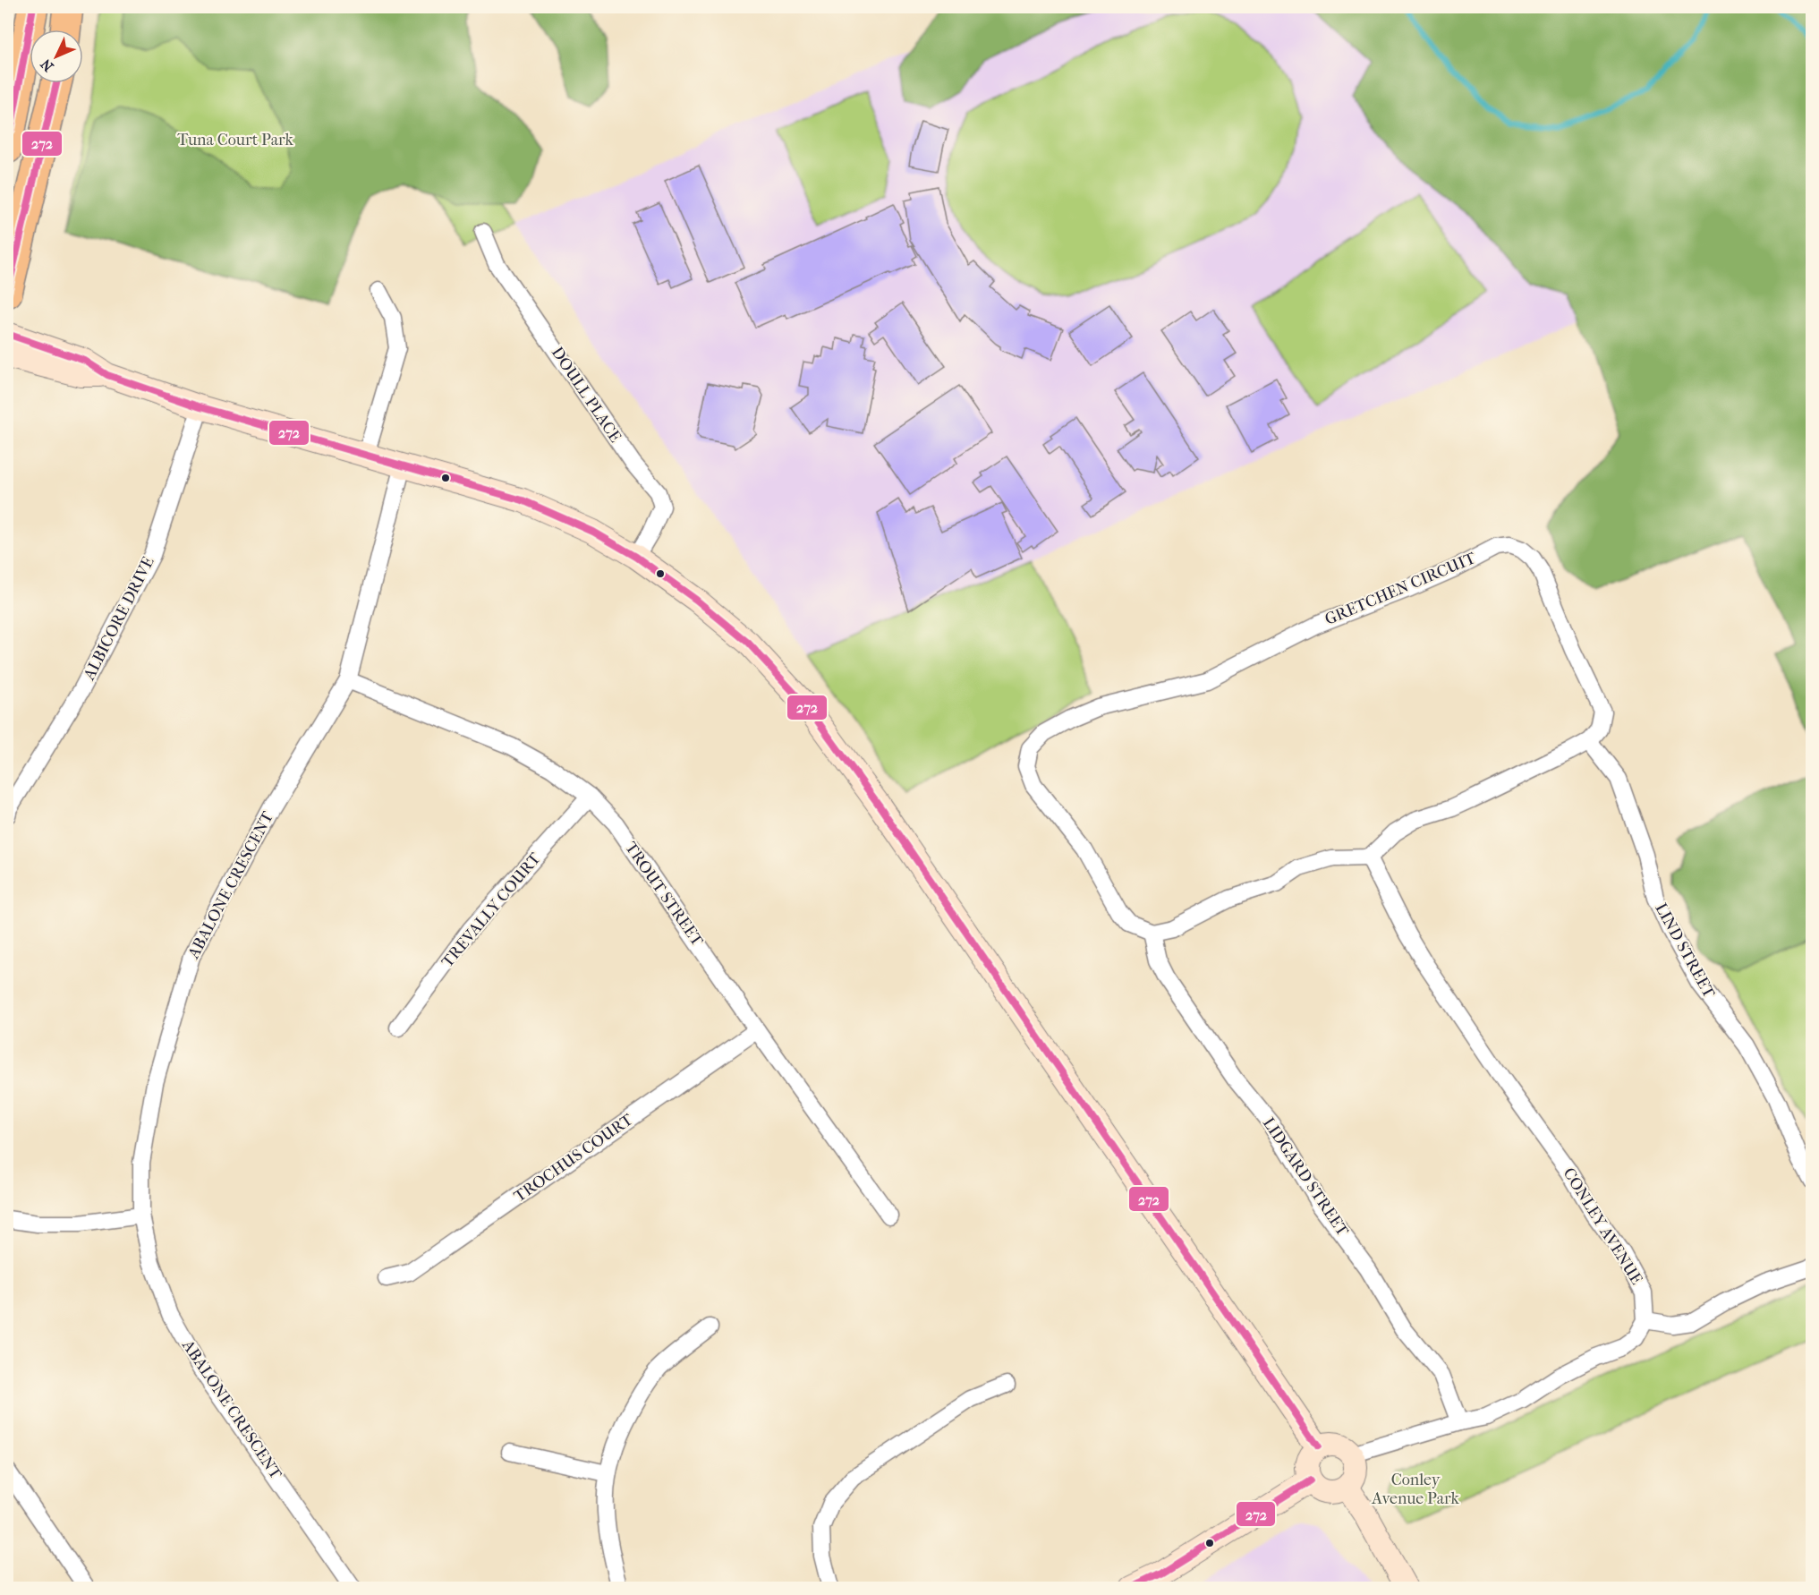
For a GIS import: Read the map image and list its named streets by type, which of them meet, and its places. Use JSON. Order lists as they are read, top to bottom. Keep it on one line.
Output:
{"streets":{"street":["DOULL PLACE","GRETCHEN CIRCUIT","ALBICORE DRIVE","ABALONE CRESCENT","TROUT STREET","TREVALLY COURT","LIND STREET","TROCHUS COURT","LIDGARD STREET","CONLEY AVENUE"]},"crossings":[["GRETCHEN CIRCUIT","LIND STREET"],["GRETCHEN CIRCUIT","LIDGARD STREET"],["ABALONE CRESCENT","TROUT STREET"],["TROUT STREET","TREVALLY COURT"],["TROUT STREET","TROCHUS COURT"]],"parks":["Tuna Court Park","Conley Avenue Park"],"lines":["transit line 272"],"north":"bottom left"}
